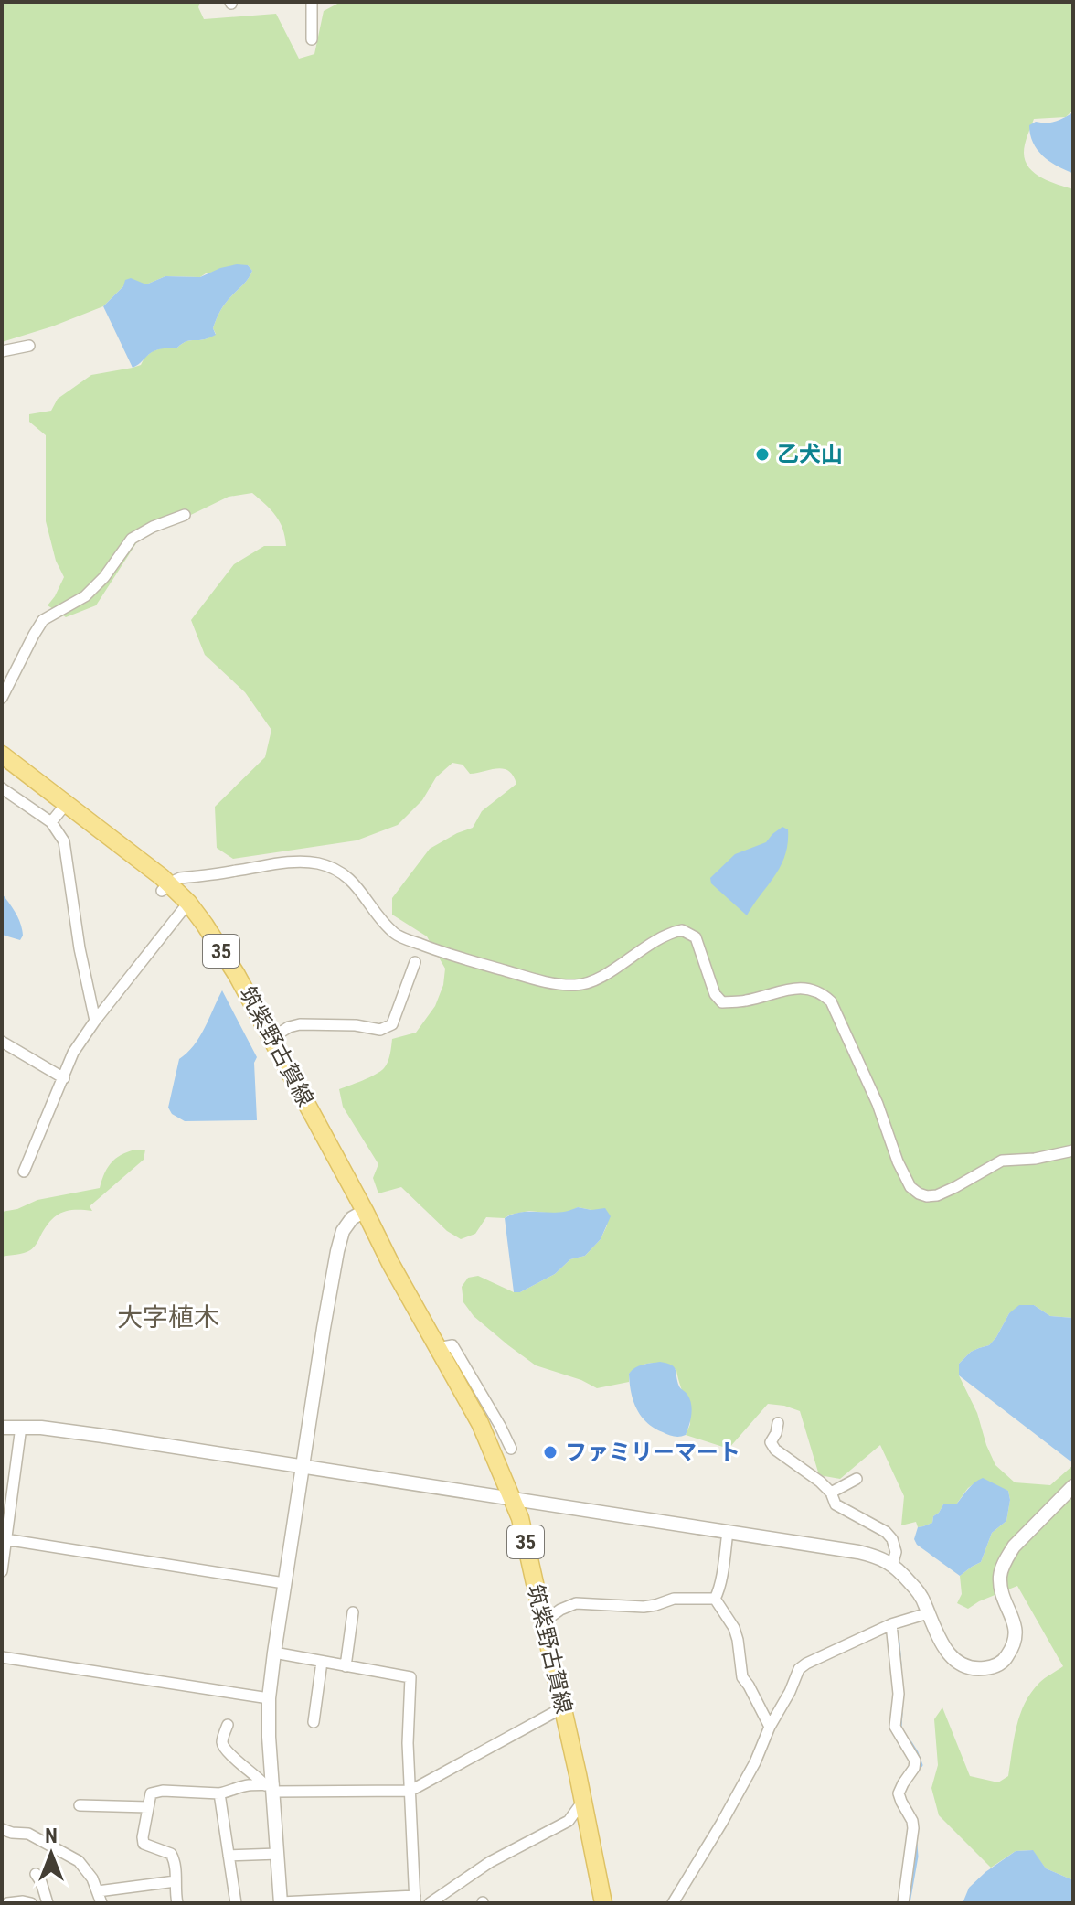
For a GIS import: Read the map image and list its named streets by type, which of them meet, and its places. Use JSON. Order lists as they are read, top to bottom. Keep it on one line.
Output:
{"streets":{"main road":["35","筑紫野古賀線"]},"districts":["大字植木"],"places":["乙犬山","ファミリーマート"],"north":"top"}
